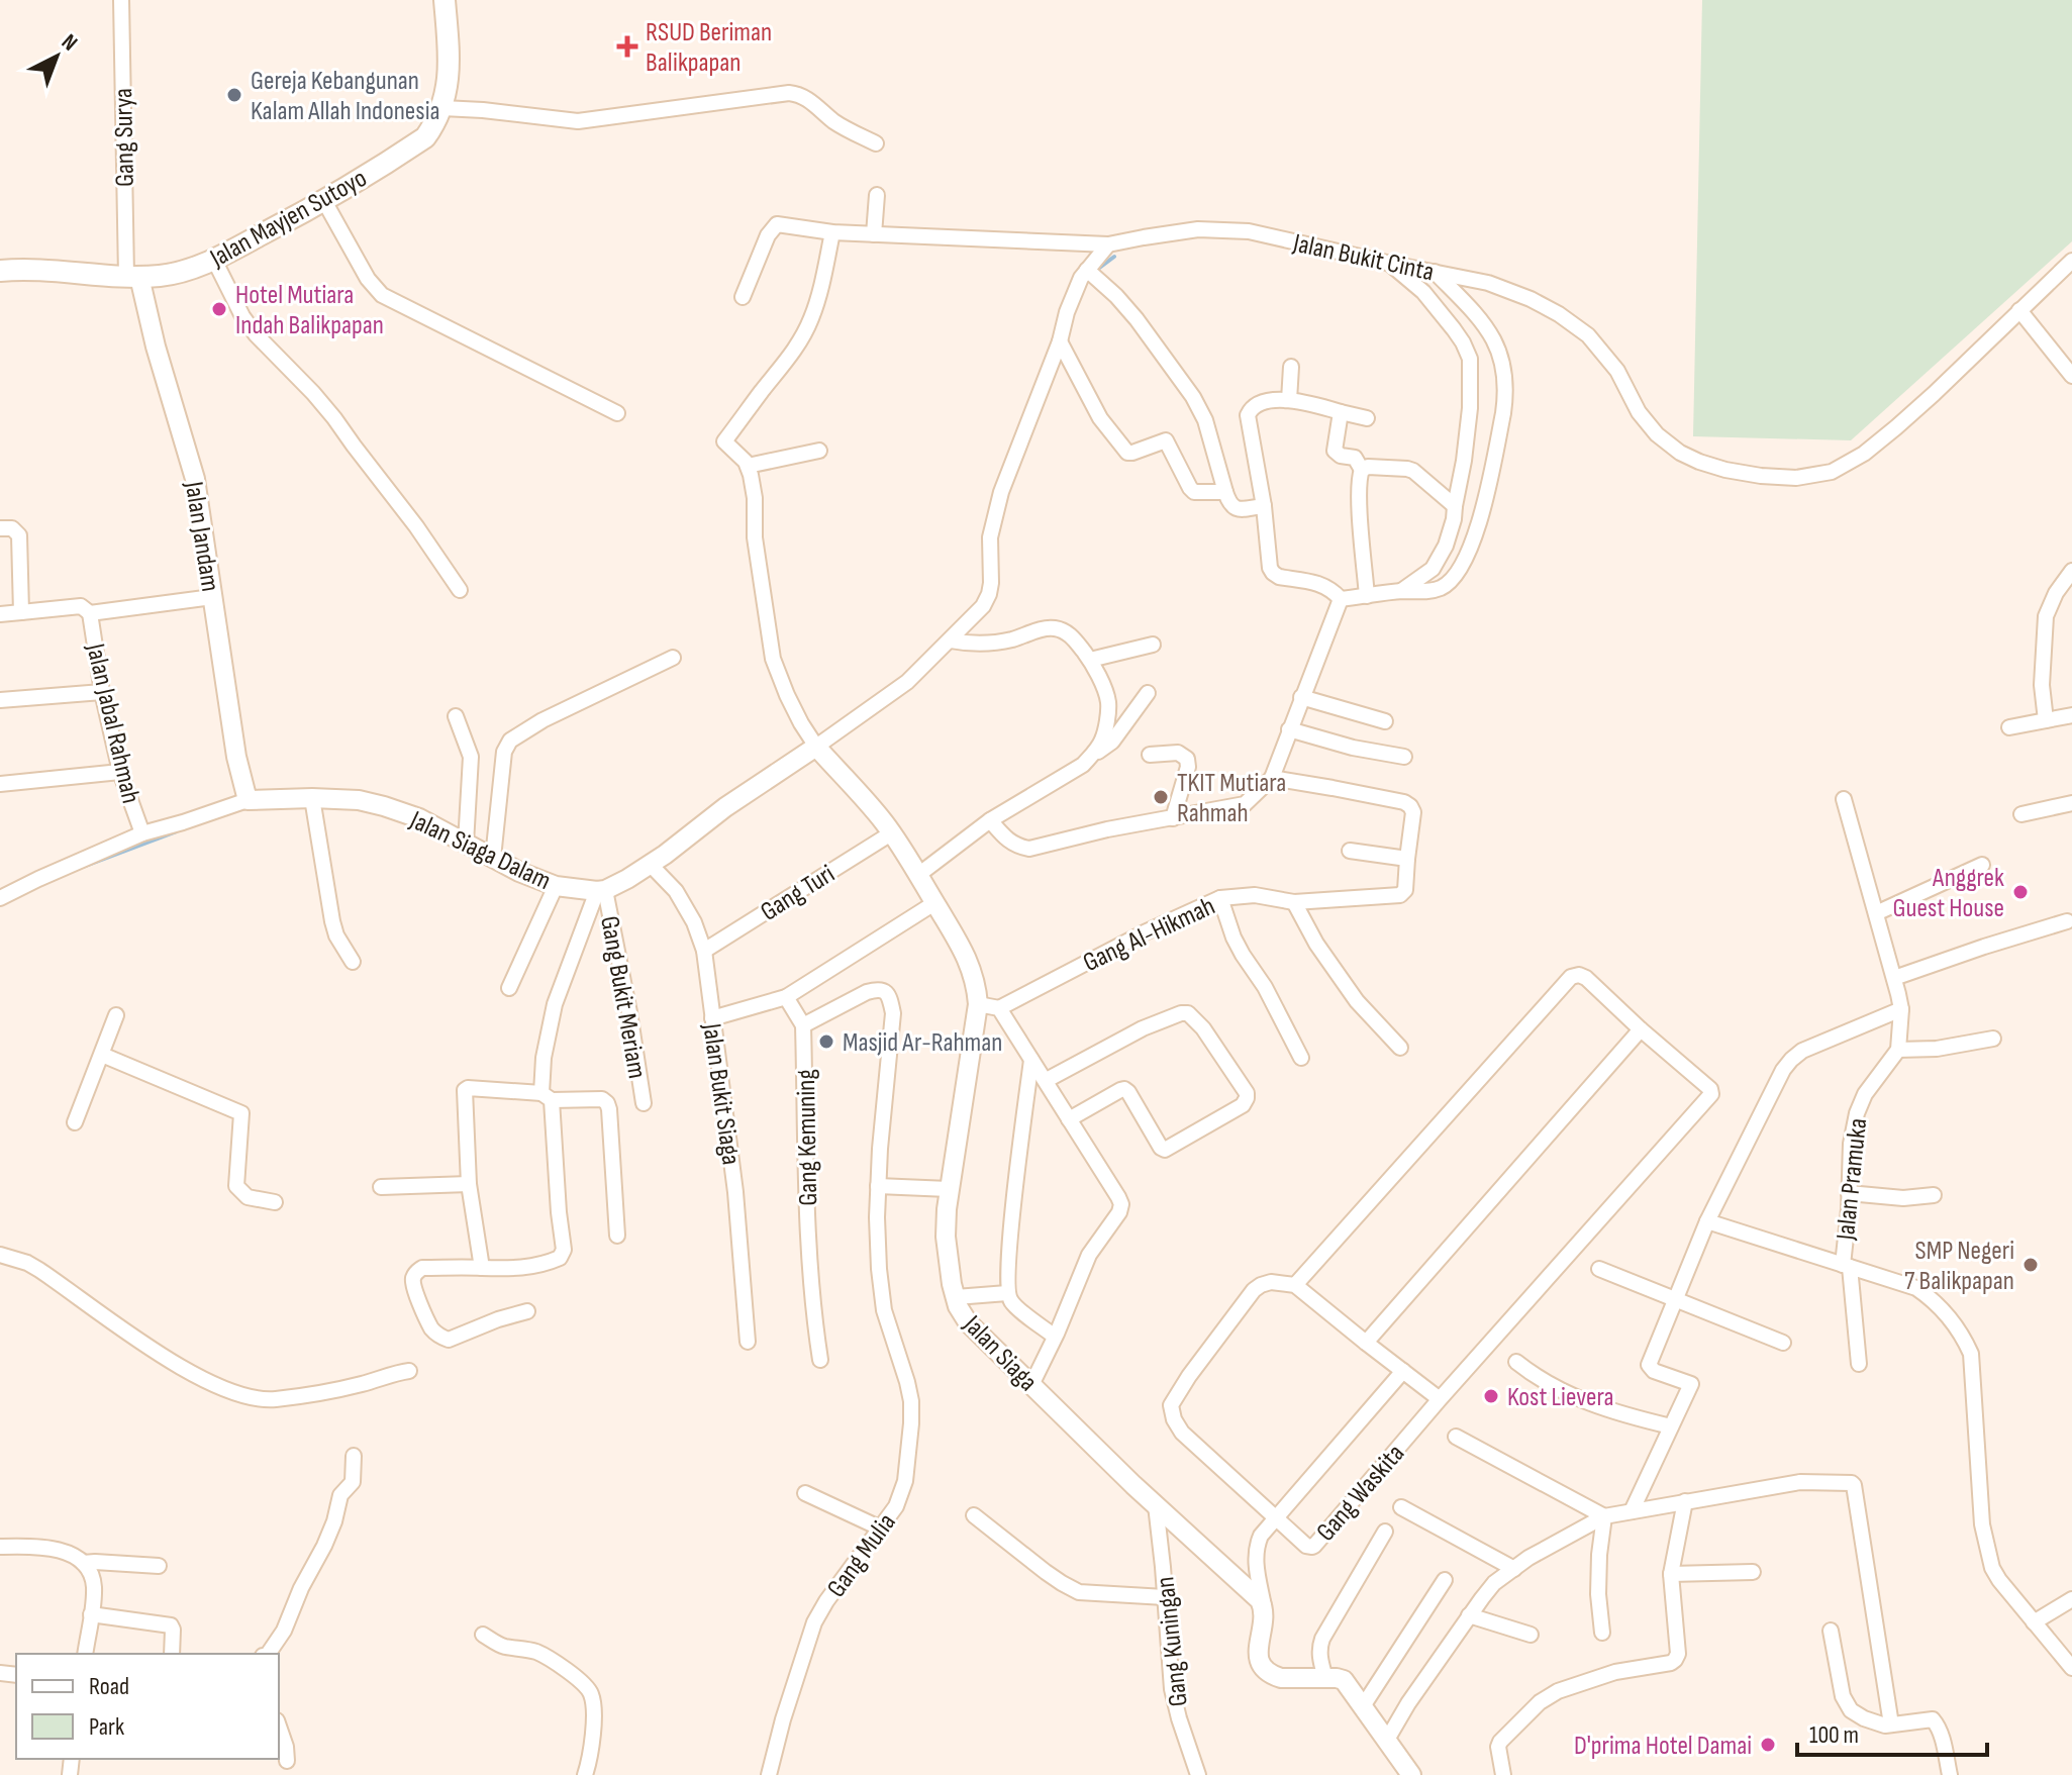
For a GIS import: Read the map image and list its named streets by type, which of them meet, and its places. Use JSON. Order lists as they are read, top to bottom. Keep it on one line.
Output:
{"streets":{"main road":["Jalan Mayjen Sutoyo"],"street":["Gang Surya","Jalan Bukit Cinta","Jalan Jandam","Jalan Jabal Rahmah","Jalan Siaga Dalam","Gang Turi","Gang Al-Hikmah","Gang Bukit Meriam","Jalan Bukit Siaga","Gang Kemuning","Jalan Pramuka","Jalan Siaga","Gang Waskita","Gang Mulia","Gang Kuningan"]},"crossings":[["Gang Surya","Jalan Mayjen Sutoyo"],["Gang Surya","Jalan Jandam"],["Jalan Mayjen Sutoyo","Jalan Jandam"],["Jalan Jandam","Jalan Siaga Dalam"],["Jalan Siaga Dalam","Gang Bukit Meriam"],["Gang Turi","Jalan Bukit Siaga"],["Gang Turi","Jalan Siaga"],["Gang Kemuning","Gang Mulia"],["Jalan Siaga","Gang Waskita"],["Jalan Siaga","Gang Kuningan"]],"places":{"health":["RSUD Beriman Balikpapan"],"other":["Gereja Kebangunan Kalam Allah Indonesia","Hotel Mutiara Indah Balikpapan","TKIT Mutiara Rahmah","Anggrek Guest House","Masjid Ar-Rahman","SMP Negeri 7 Balikpapan","Kost Lievera","D'prima Hotel Damai"]},"legend":["Road","Park"],"scale_bar":"100 m","north":"top right"}
